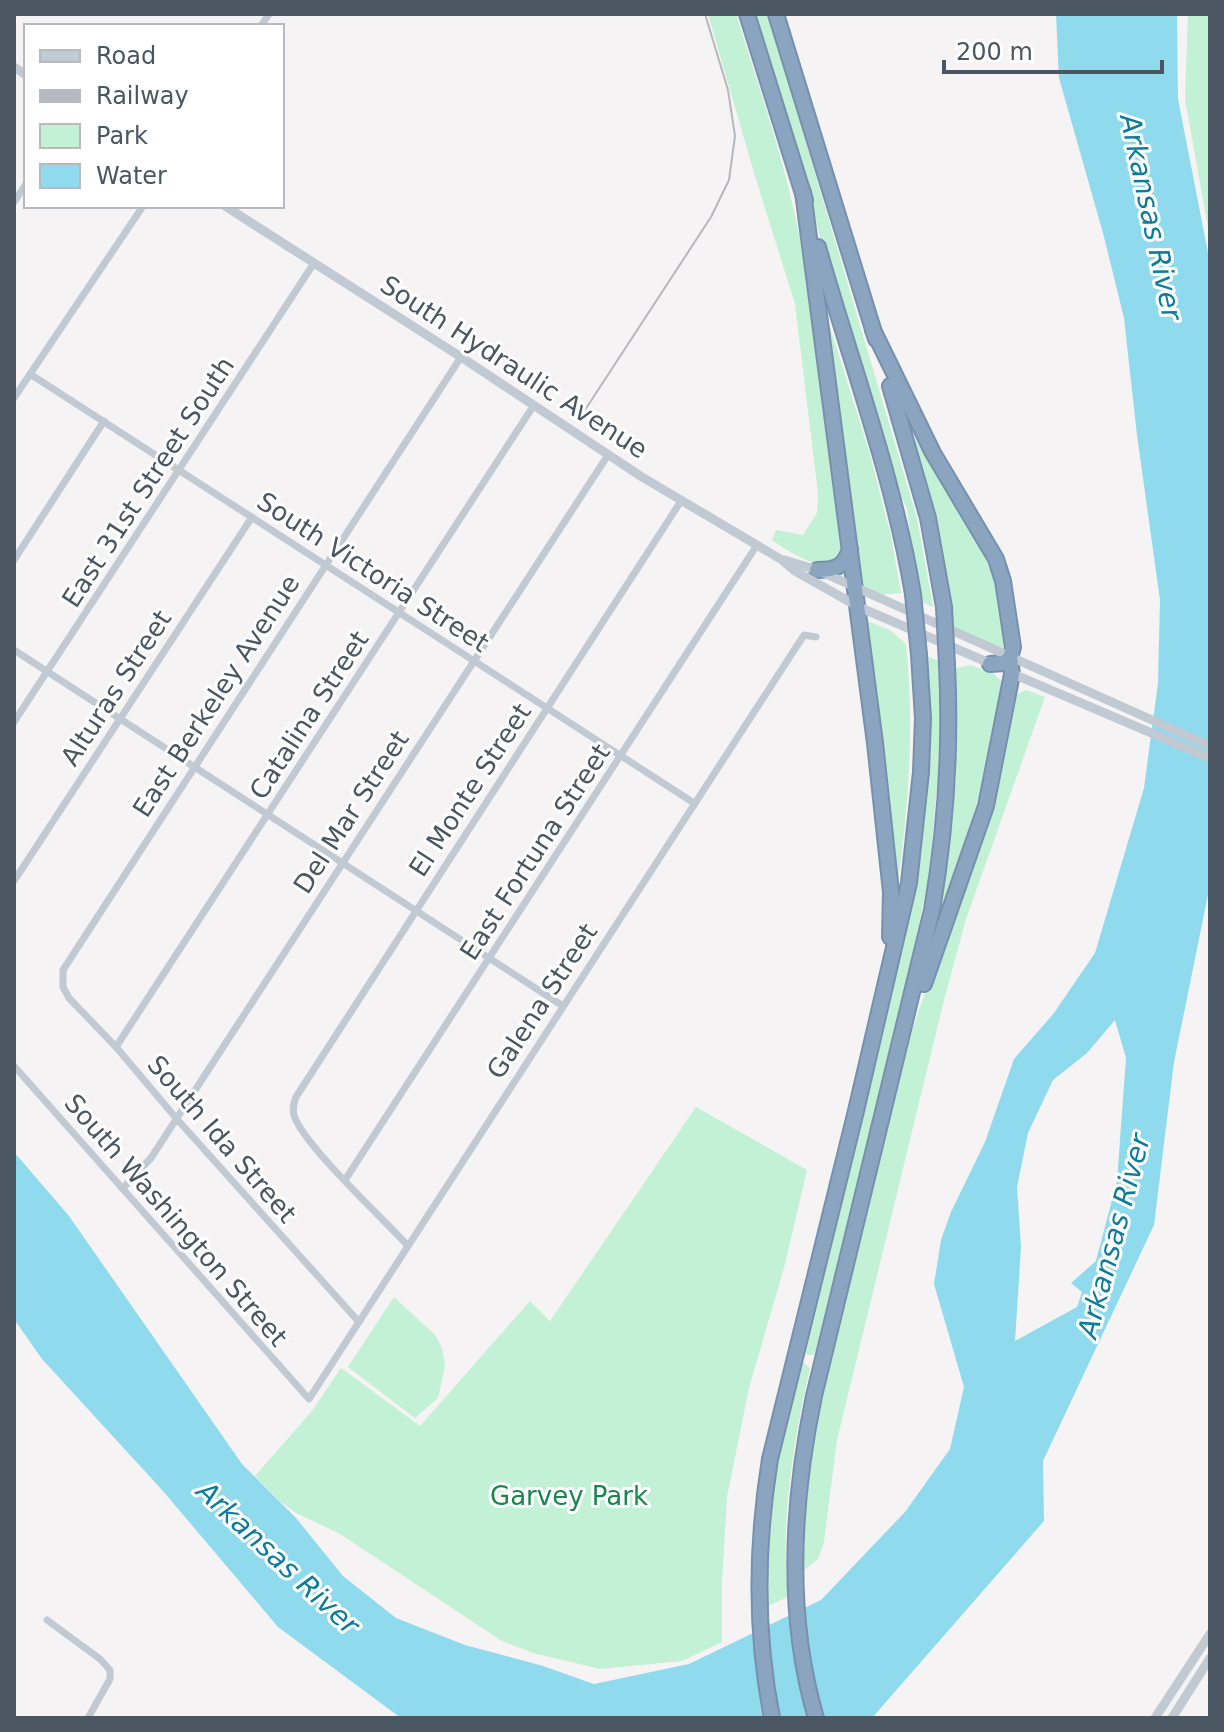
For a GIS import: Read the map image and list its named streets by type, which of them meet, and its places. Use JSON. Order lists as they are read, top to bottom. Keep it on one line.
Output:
{"streets":{"street":["South Hydraulic Avenue","East 31st Street South","South Victoria Street","Alturas Street","East Berkeley Avenue","Catalina Street","El Monte Street","Del Mar Street","East Fortuna Street","Galena Street","South Ida Street","South Washington Street"]},"crossings":[["South Hydraulic Avenue","East 31st Street South"],["South Hydraulic Avenue","East Berkeley Avenue"],["South Hydraulic Avenue","Catalina Street"],["South Hydraulic Avenue","El Monte Street"],["South Hydraulic Avenue","Del Mar Street"],["South Hydraulic Avenue","East Fortuna Street"],["East 31st Street South","South Victoria Street"],["South Victoria Street","Alturas Street"],["South Victoria Street","East Berkeley Avenue"],["South Victoria Street","Catalina Street"],["South Victoria Street","El Monte Street"],["South Victoria Street","Del Mar Street"],["South Victoria Street","East Fortuna Street"],["South Victoria Street","Galena Street"],["East Berkeley Avenue","South Ida Street"],["Catalina Street","South Ida Street"],["El Monte Street","East Fortuna Street"],["Del Mar Street","South Ida Street"],["Del Mar Street","South Washington Street"],["Galena Street","South Ida Street"],["Galena Street","South Washington Street"]],"water":["Arkansas River"],"parks":["Garvey Park"],"legend":["Road","Railway","Park","Water"],"scale_bar":"200 m"}
